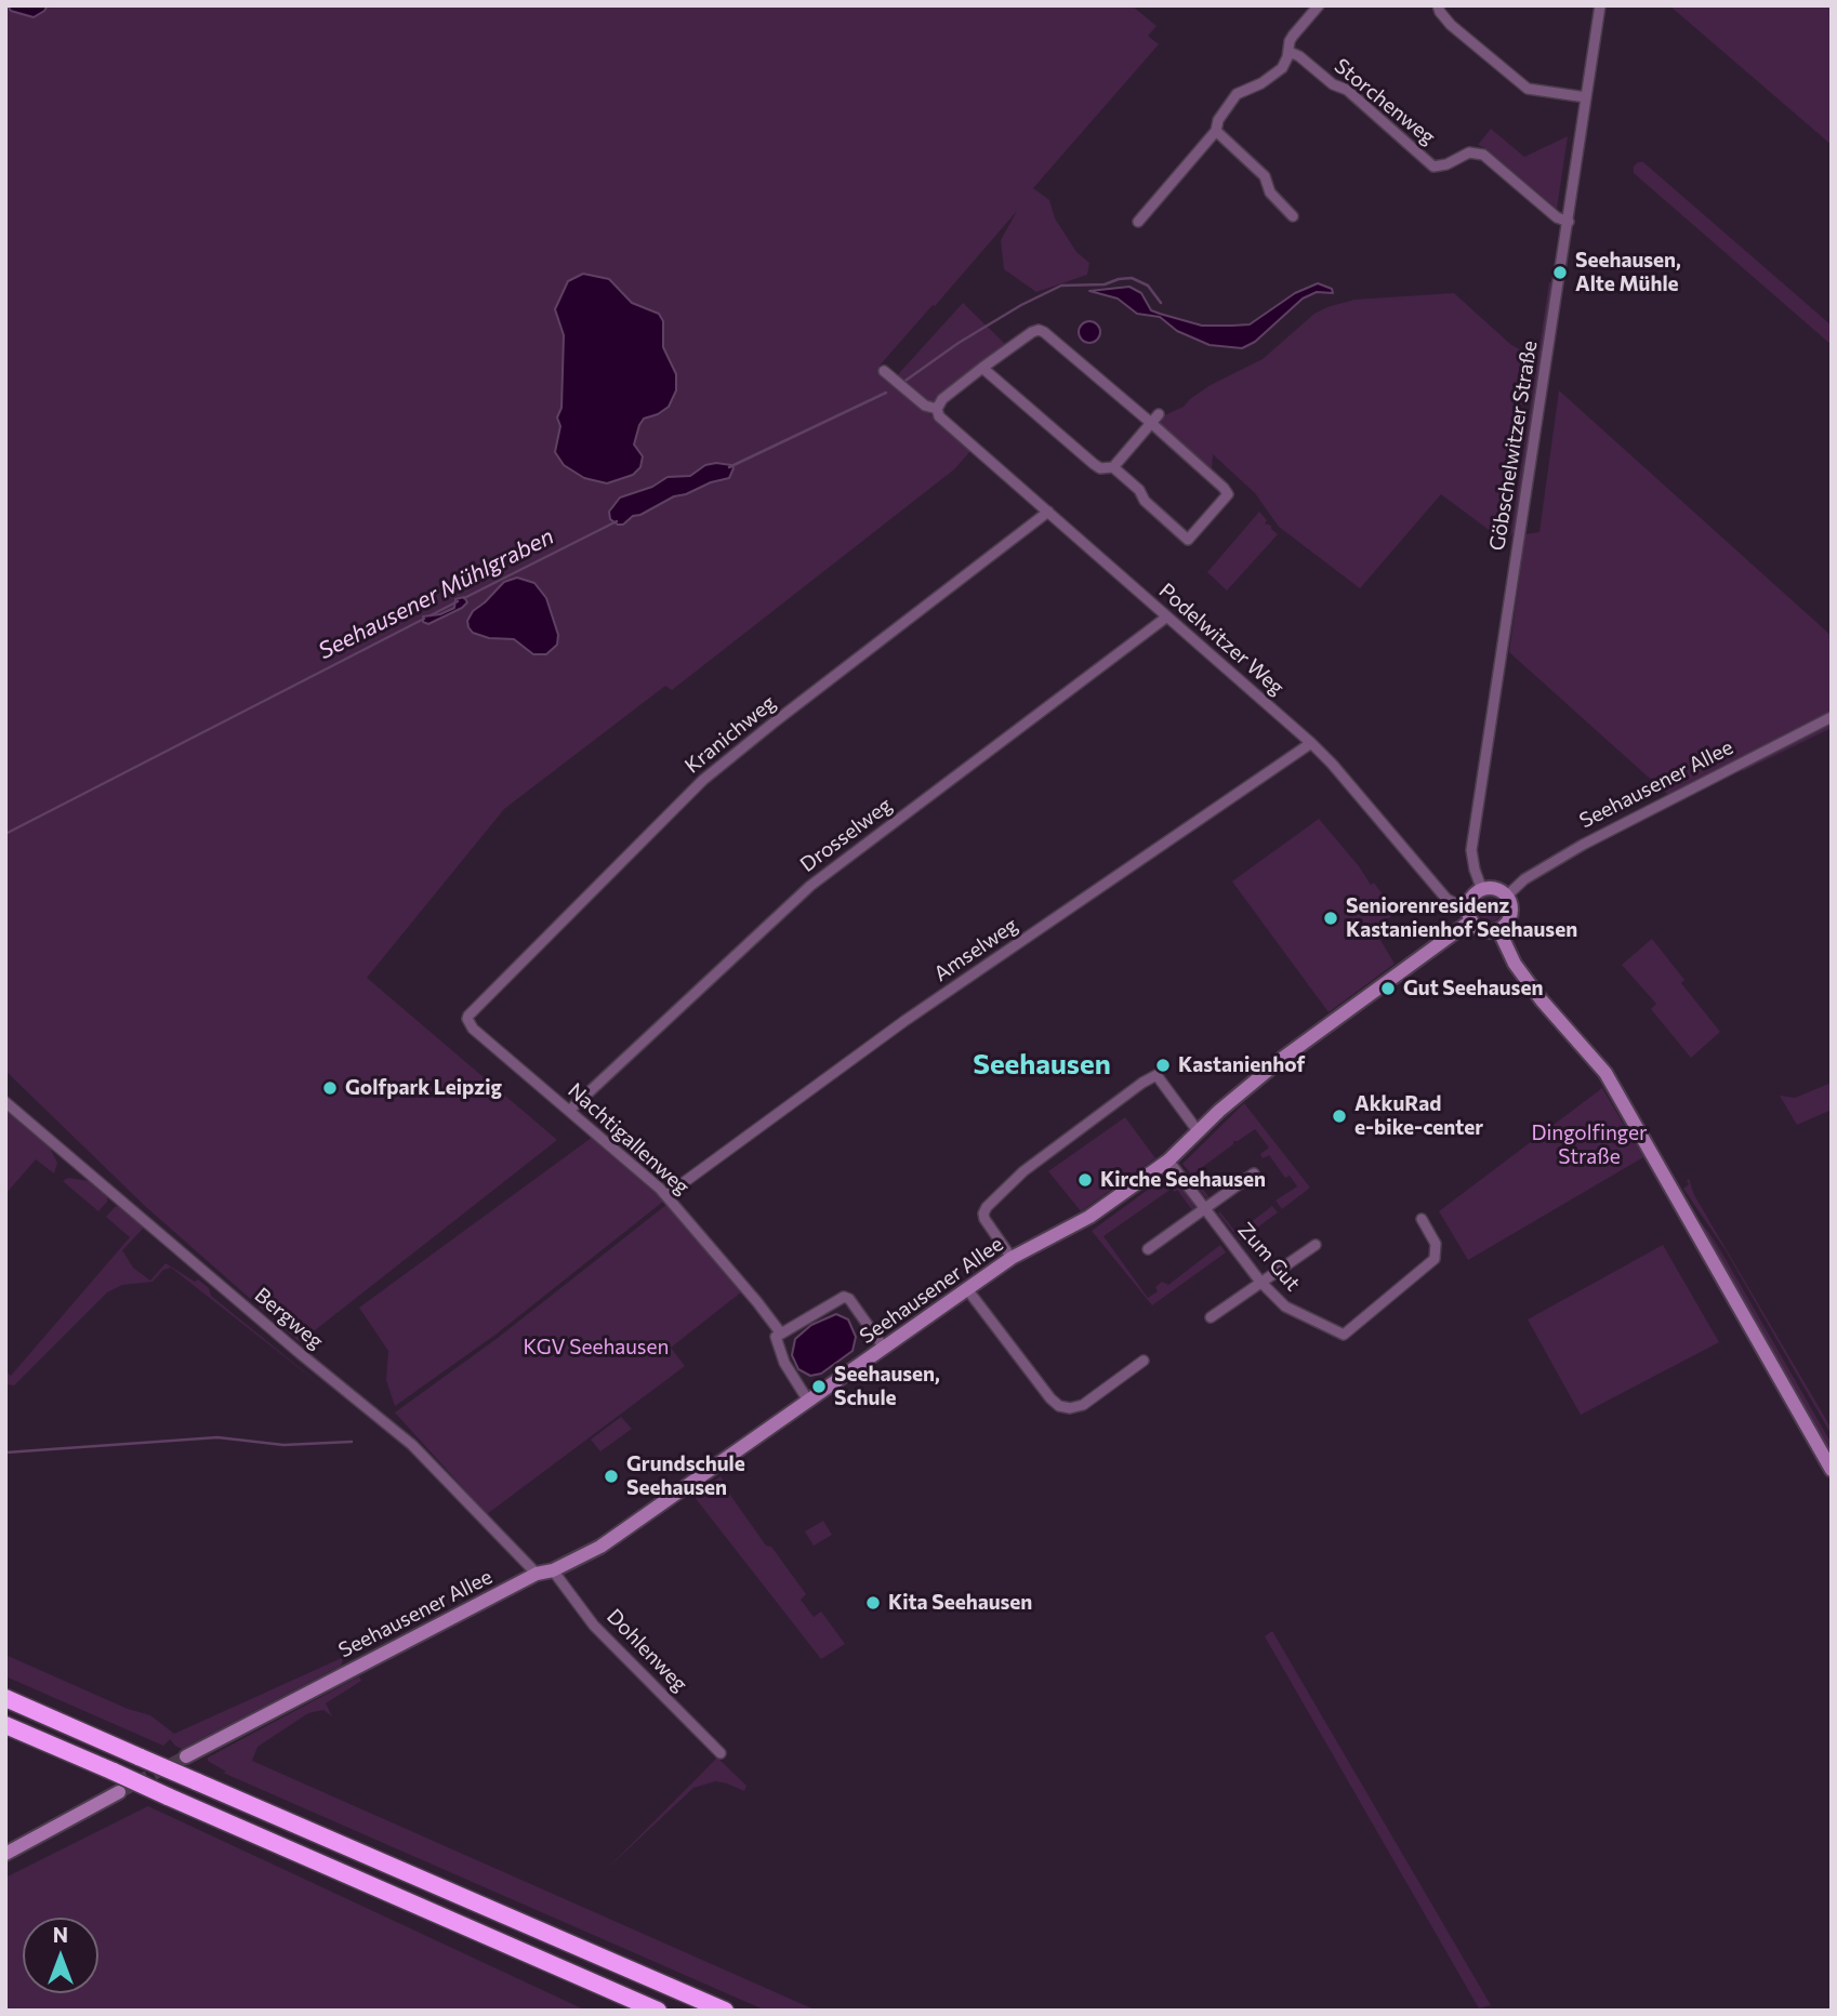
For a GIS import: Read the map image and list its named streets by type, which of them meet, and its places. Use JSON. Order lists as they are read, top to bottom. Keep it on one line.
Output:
{"streets":{"street":["Storchenweg","Göbschelwitzer Straße","Podelwitzer Weg","Kranichweg","Seehausener Allee","Drosselweg","Amselweg","Nachtigallenweg","Zum Gut","Bergweg","Dohlenweg"]},"crossings":[["Storchenweg","Göbschelwitzer Straße"],["Göbschelwitzer Straße","Podelwitzer Weg"],["Göbschelwitzer Straße","Seehausener Allee"],["Podelwitzer Weg","Kranichweg"],["Podelwitzer Weg","Seehausener Allee"],["Podelwitzer Weg","Drosselweg"],["Podelwitzer Weg","Amselweg"],["Kranichweg","Nachtigallenweg"],["Seehausener Allee","Nachtigallenweg"],["Seehausener Allee","Zum Gut"],["Seehausener Allee","Bergweg"],["Seehausener Allee","Dohlenweg"],["Drosselweg","Nachtigallenweg"],["Amselweg","Nachtigallenweg"]],"districts":["Seehausen"],"water":["Seehausener Mühlgraben"],"parks":["Dingolfinger Straße","KGV Seehausen"],"places":["Seehausen, Alte Mühle","Seniorenresidenz Kastanienhof Seehausen","Gut Seehausen","Kastanienhof","Golfpark Leipzig","AkkuRad e-bike-center","Kirche Seehausen","Seehausen, Schule","Grundschule Seehausen","Kita Seehausen"],"north":"top"}
